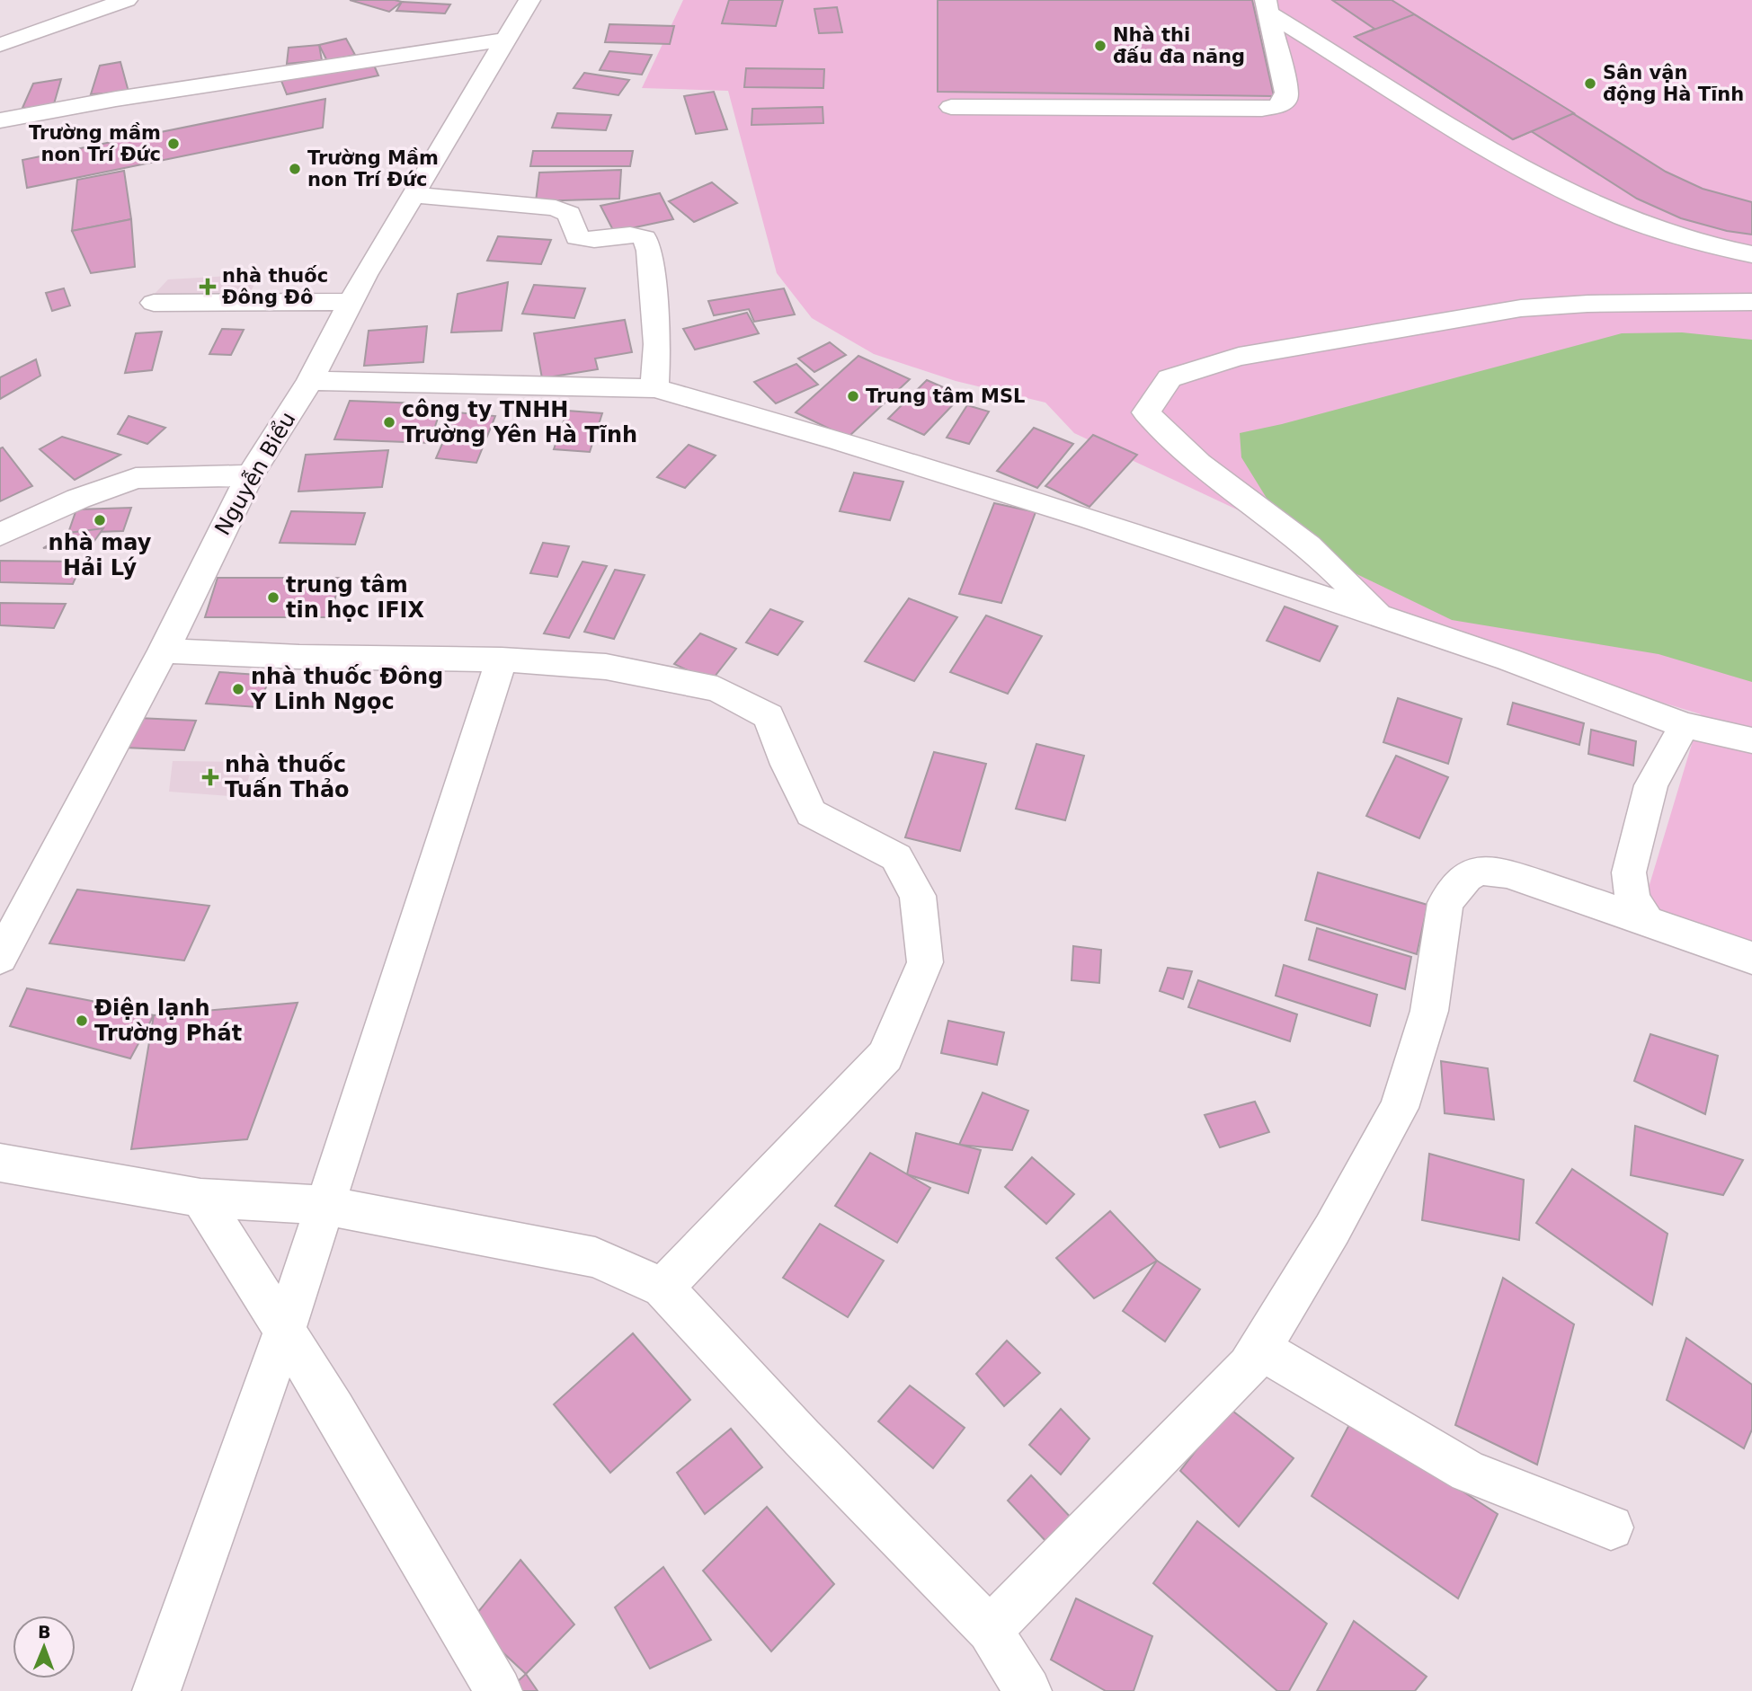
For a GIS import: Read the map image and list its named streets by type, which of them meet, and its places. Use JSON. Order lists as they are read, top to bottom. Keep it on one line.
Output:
{"streets":{"street":["Nguyễn Biểu"]},"places":{"other":["Nhà thi đấu đa năng","Sân vận động Hà Tĩnh","Trường mầm non Trí Đức","Trường Mầm non Trí Đức","Trung tâm MSL","công ty TNHH Trường Yên Hà Tĩnh","nhà may Hải Lý","trung tâm tin học IFIX","nhà thuốc Đông Y Linh Ngọc","Điện lạnh Trường Phát"],"health":["nhà thuốc Đông Đô","nhà thuốc Tuấn Thảo"]},"north":"top"}
